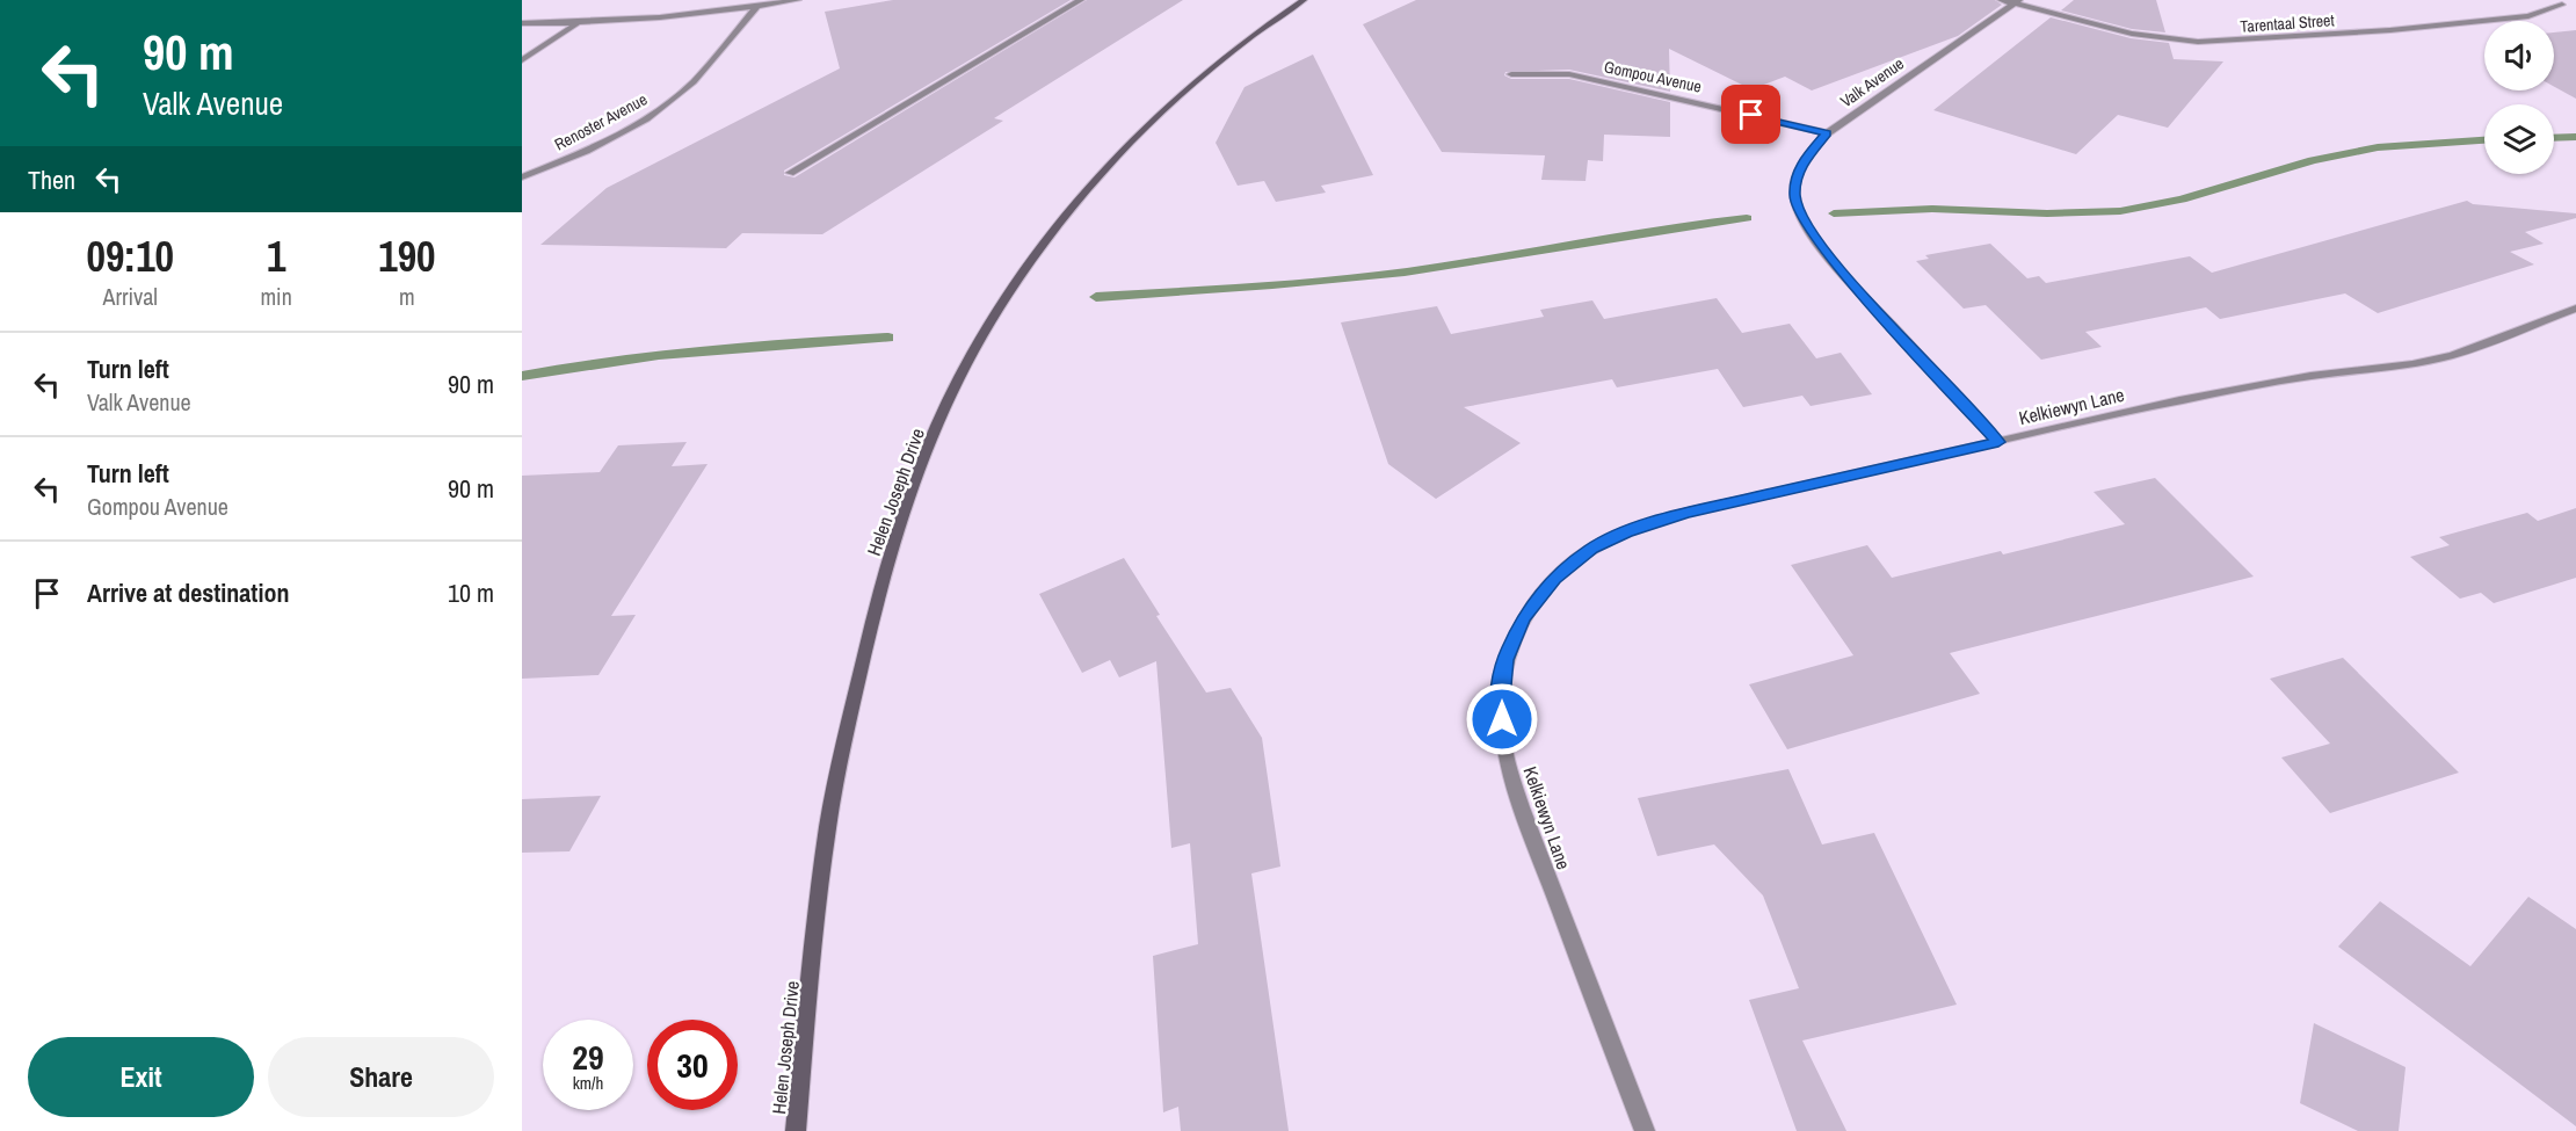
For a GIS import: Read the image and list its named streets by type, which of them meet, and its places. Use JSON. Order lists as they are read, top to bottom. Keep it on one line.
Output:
{"streets":{"street":["Tarentaal Street","Gompou Avenue","Valk Avenue","Renoster Avenue","Kelkiewyn Lane","Helen Joseph Drive"]},"crossings":[["Tarentaal Street","Valk Avenue"],["Gompou Avenue","Valk Avenue"],["Valk Avenue","Kelkiewyn Lane"]],"page":{"turn":["90 m","Valk Avenue"],"then":"Then","eta":["09:10","Arrival","1","min","190","m"],"list":[{"name":"Turn left","note":"Valk Avenue","value":"90 m"},{"name":"Turn left","note":"Gompou Avenue","value":"90 m"},{"name":"Arrive at destination","value":"10 m"}],"speed":"29 km/h","limit":"30","buttons":["Exit","Share"]}}
